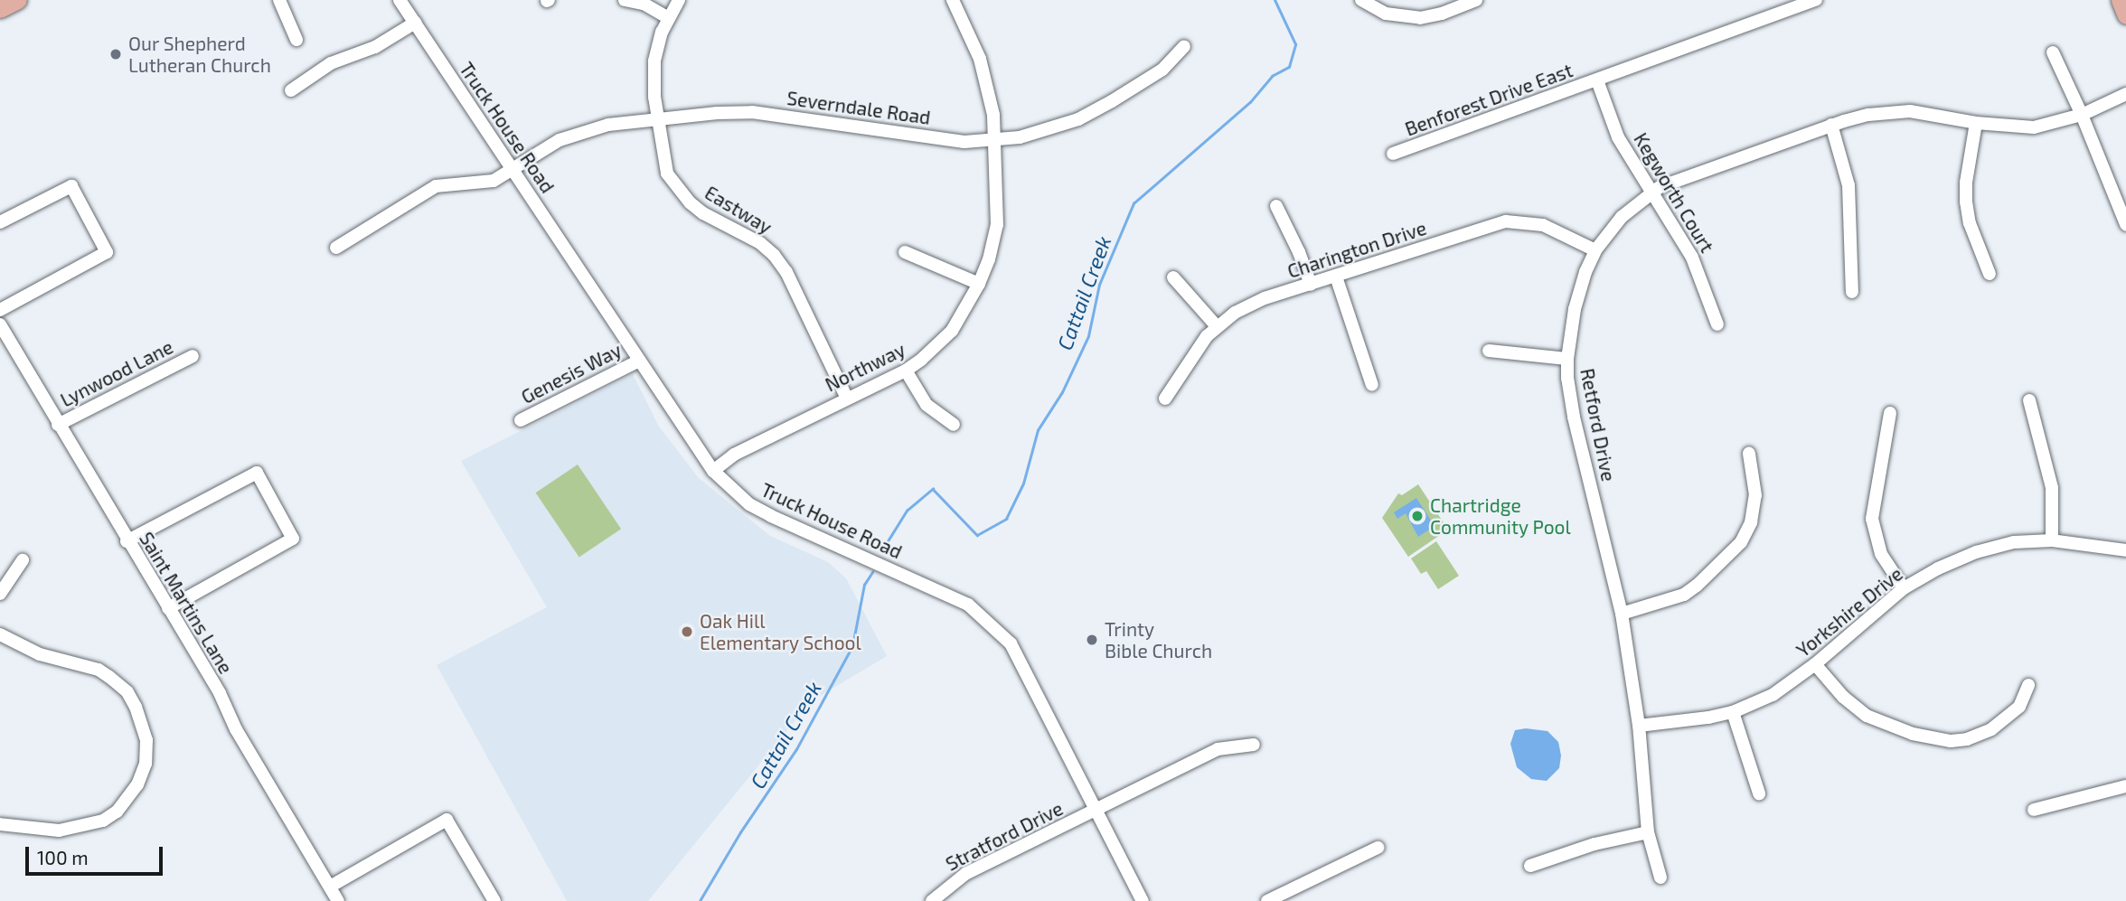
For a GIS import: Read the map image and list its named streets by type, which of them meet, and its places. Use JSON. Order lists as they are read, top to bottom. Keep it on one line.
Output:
{"streets":{"street":["Benforest Drive East","Severndale Road","Truck House Road","Kegworth Court","Eastway","Charington Drive","Northway","Lynwood Lane","Genesis Way","Retford Drive","Saint Martins Lane","Yorkshire Drive","Stratford Drive"]},"crossings":[["Benforest Drive East","Kegworth Court"],["Severndale Road","Truck House Road"],["Severndale Road","Eastway"],["Severndale Road","Northway"],["Truck House Road","Northway"],["Truck House Road","Genesis Way"],["Truck House Road","Stratford Drive"],["Kegworth Court","Retford Drive"],["Eastway","Northway"],["Charington Drive","Retford Drive"],["Lynwood Lane","Saint Martins Lane"],["Retford Drive","Yorkshire Drive"]],"water":["Cattail Creek"],"places":["Our Shepherd Lutheran Church","Chartridge Community Pool","Oak Hill Elementary School","Trinty Bible Church"],"scale_bar":"100 m"}
